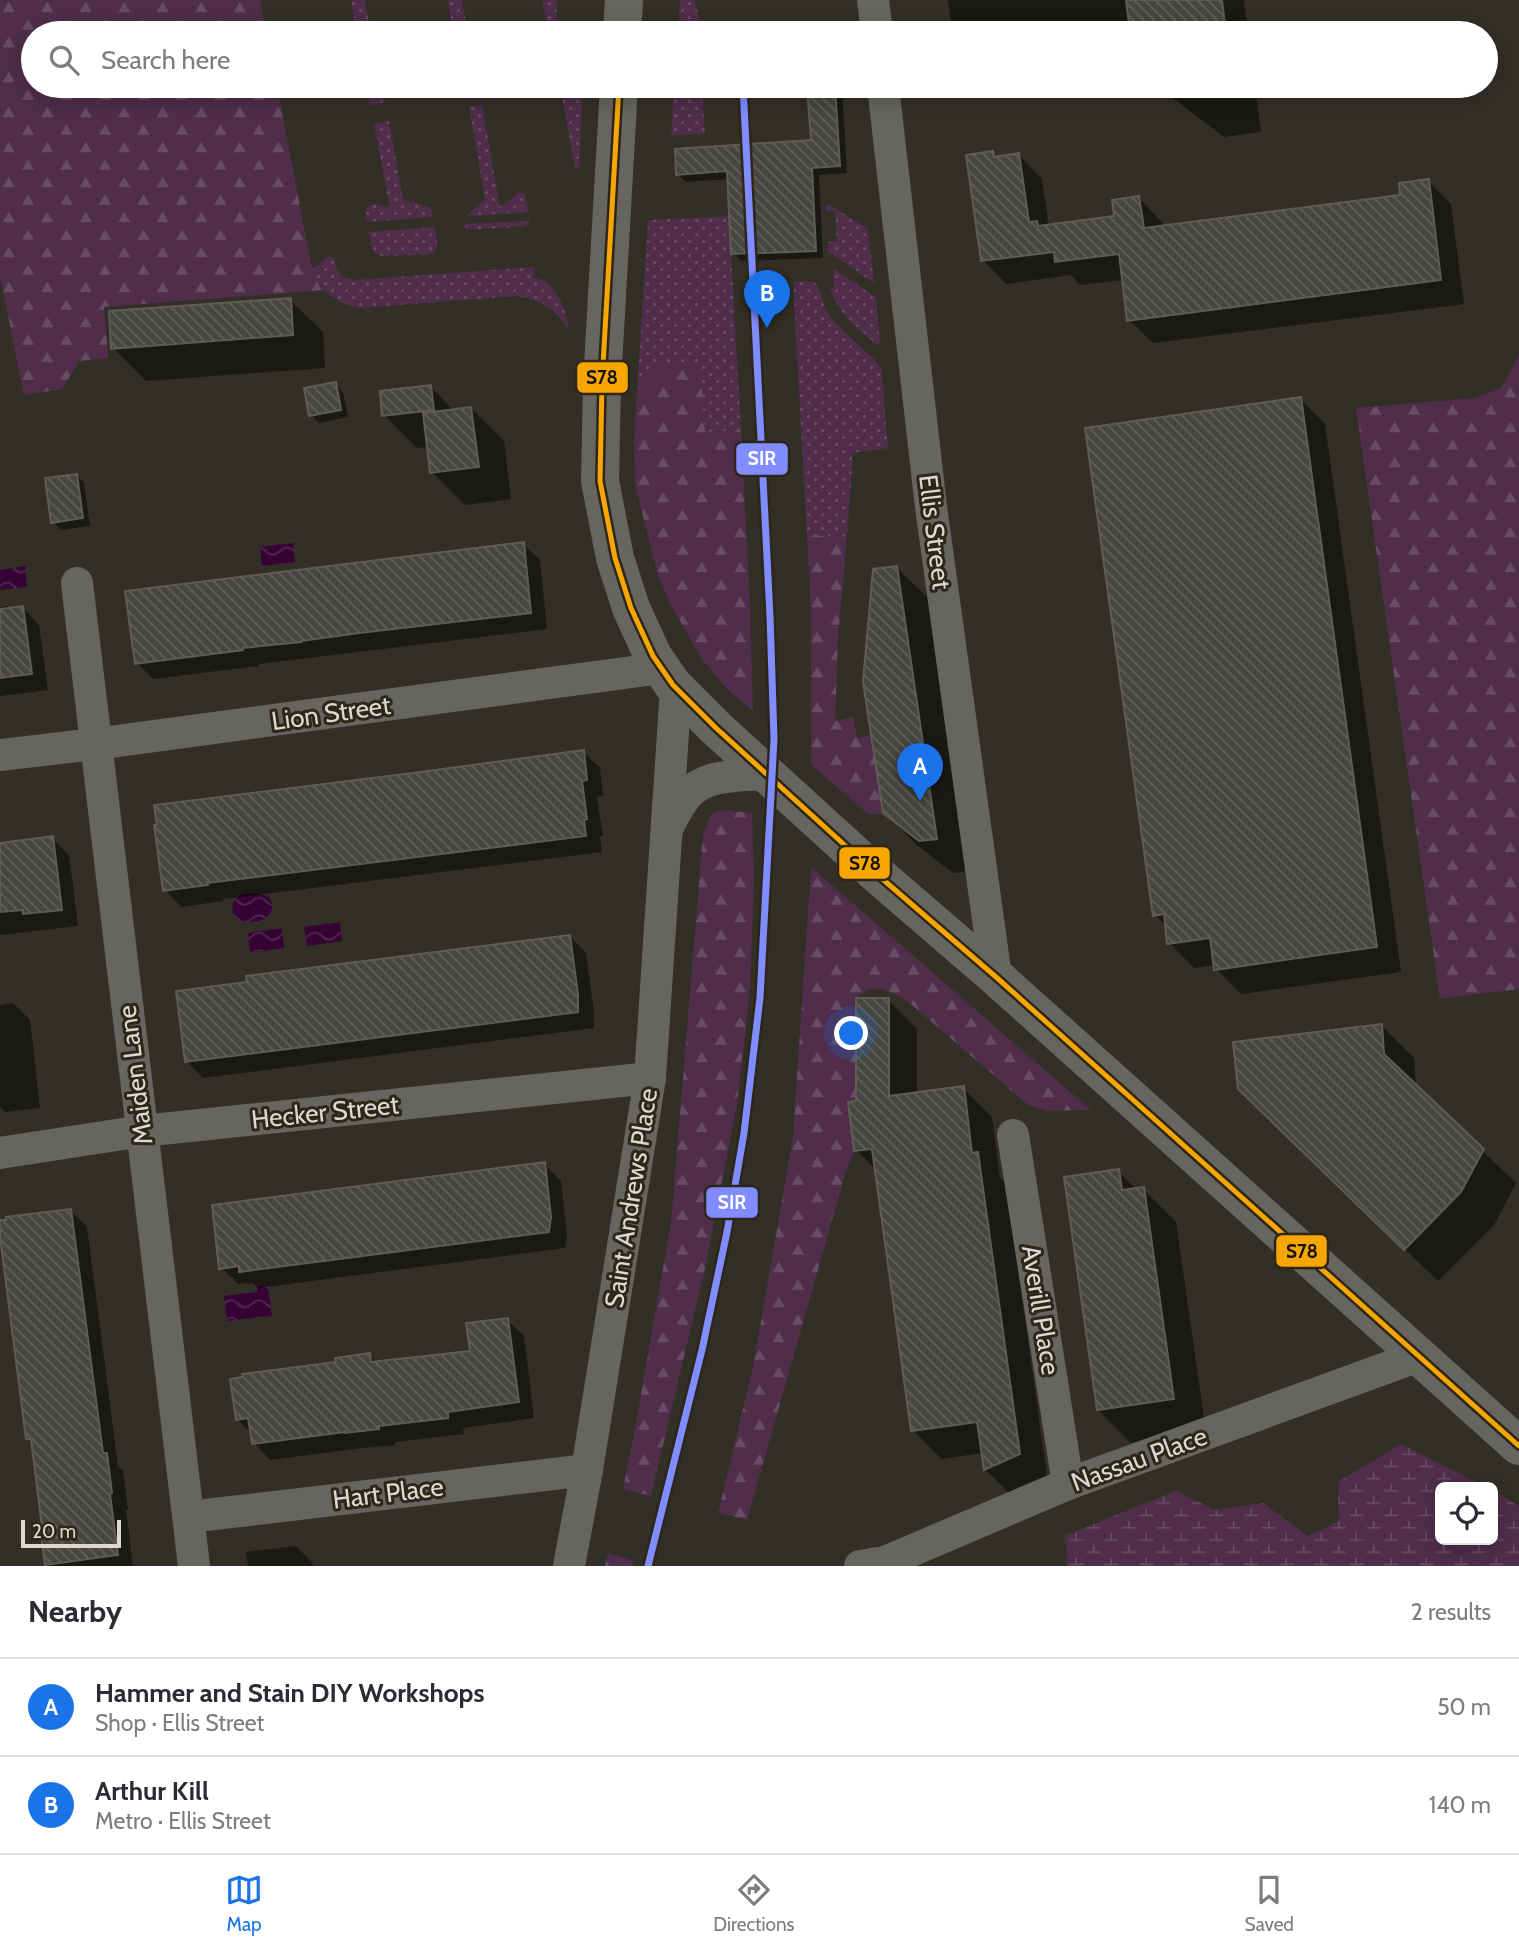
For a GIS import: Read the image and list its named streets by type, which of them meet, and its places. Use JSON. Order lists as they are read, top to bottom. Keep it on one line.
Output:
{"streets":{"street":["Ellis Street","Lion Street","Maiden Lane","Hecker Street","Saint Andrews Place","Averill Place","Nassau Place","Hart Place"]},"crossings":[["Lion Street","Maiden Lane"],["Lion Street","Saint Andrews Place"],["Maiden Lane","Hecker Street"],["Maiden Lane","Hart Place"],["Hecker Street","Saint Andrews Place"],["Saint Andrews Place","Hart Place"],["Averill Place","Nassau Place"]],"lines":["transit line SIR","transit line S78"],"scale_bar":"20 m","page":{"search":"Search here","pins":["B","A"],"scale":"20 m","heading":["Nearby","2 results"],"list":[{"mark":"A","name":"Hammer and Stain DIY Workshops","note":"Shop · Ellis Street","value":"50 m"},{"mark":"B","name":"Arthur Kill","note":"Metro · Ellis Street","value":"140 m"}],"nav":["Map","Directions","Saved"]}}
